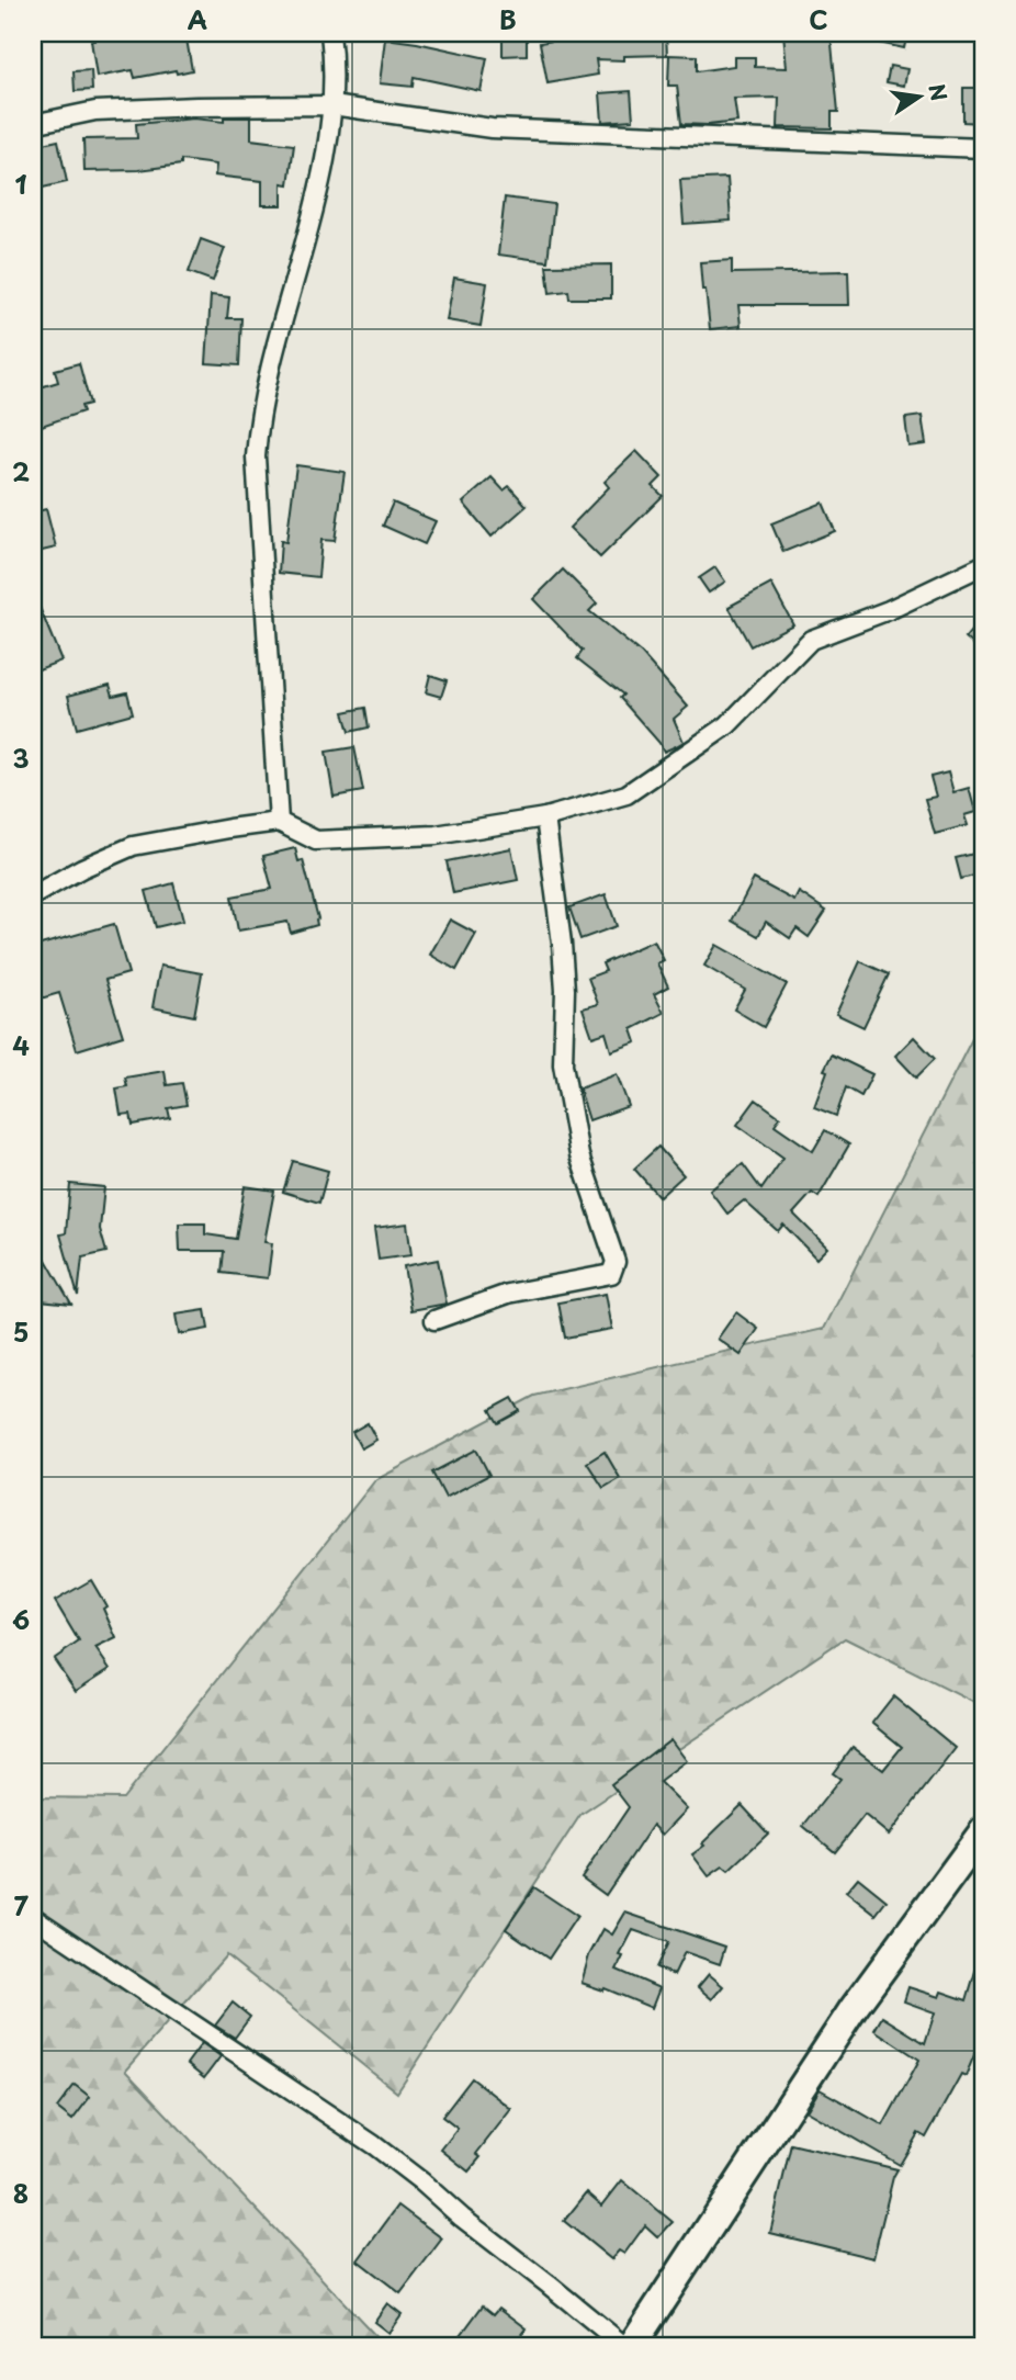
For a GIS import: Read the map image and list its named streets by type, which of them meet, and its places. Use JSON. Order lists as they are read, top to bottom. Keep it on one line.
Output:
{"north":"right","grid":{"columns":["A","B","C"],"rows":["1","2","3","4","5","6","7","8"]}}
